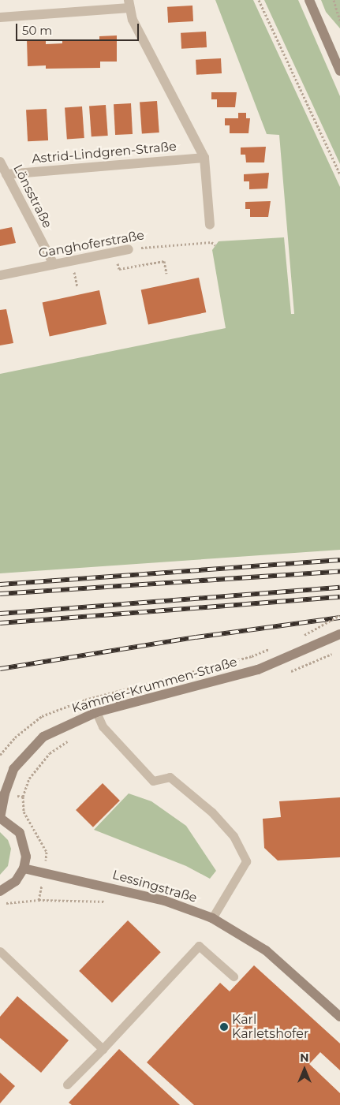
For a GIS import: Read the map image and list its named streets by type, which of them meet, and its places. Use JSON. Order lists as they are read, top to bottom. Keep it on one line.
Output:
{"streets":{"main road":["Kammer-Krummen-Straße","Lessingstraße"],"street":["Astrid-Lindgren-Straße","Lönsstraße","Ganghoferstraße"]},"crossings":[["Astrid-Lindgren-Straße","Lönsstraße"],["Lönsstraße","Ganghoferstraße"]],"places":["Karl Karletshofer"],"scale_bar":"50 m","north":"top"}
